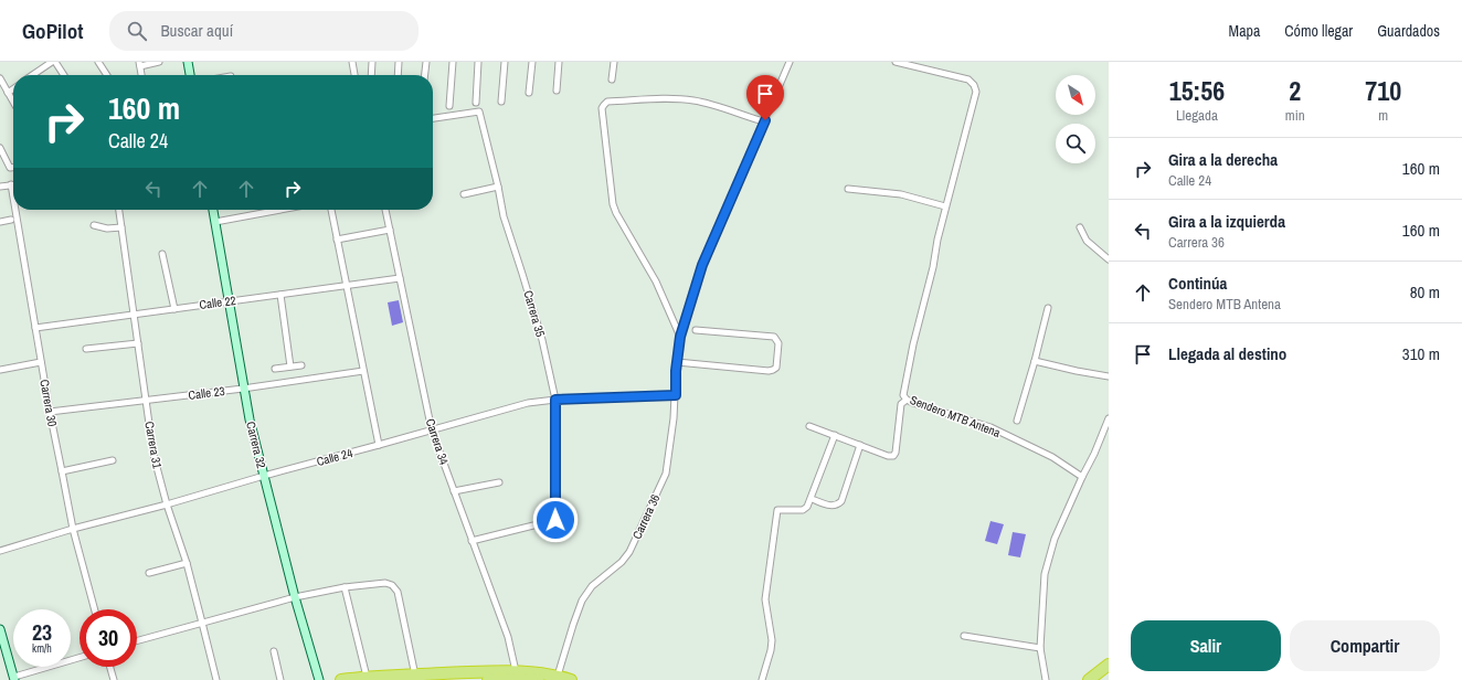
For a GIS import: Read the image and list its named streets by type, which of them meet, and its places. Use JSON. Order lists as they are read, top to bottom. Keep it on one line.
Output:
{"streets":{"street":["Calle 22","Carrera 35","Calle 23","Carrera 30","Sendero MTB Antena","Carrera 34","Carrera 31","Carrera 32","Calle 24","Carrera 36"]},"crossings":[["Calle 22","Carrera 30"],["Calle 22","Carrera 34"],["Calle 22","Carrera 31"],["Calle 22","Carrera 32"],["Carrera 35","Carrera 34"],["Carrera 35","Calle 24"],["Calle 23","Carrera 30"],["Calle 23","Carrera 31"],["Calle 23","Carrera 32"],["Carrera 30","Calle 24"],["Carrera 34","Calle 24"],["Carrera 31","Calle 24"],["Carrera 32","Calle 24"],["Calle 24","Carrera 36"]],"north":"bottom right","page":{"header":"GoPilot","search":"Buscar aquí","nav":["Mapa","Cómo llegar","Guardados"],"eta":["15:56","Llegada","2","min","710","m"],"turn":["160 m","Calle 24"],"list":[{"name":"Gira a la derecha","note":"Calle 24","value":"160 m"},{"name":"Gira a la izquierda","note":"Carrera 36","value":"160 m"},{"name":"Continúa","note":"Sendero MTB Antena","value":"80 m"},{"name":"Llegada al destino","value":"310 m"}],"speed":"23 km/h","limit":"30","buttons":["Salir","Compartir"]}}
